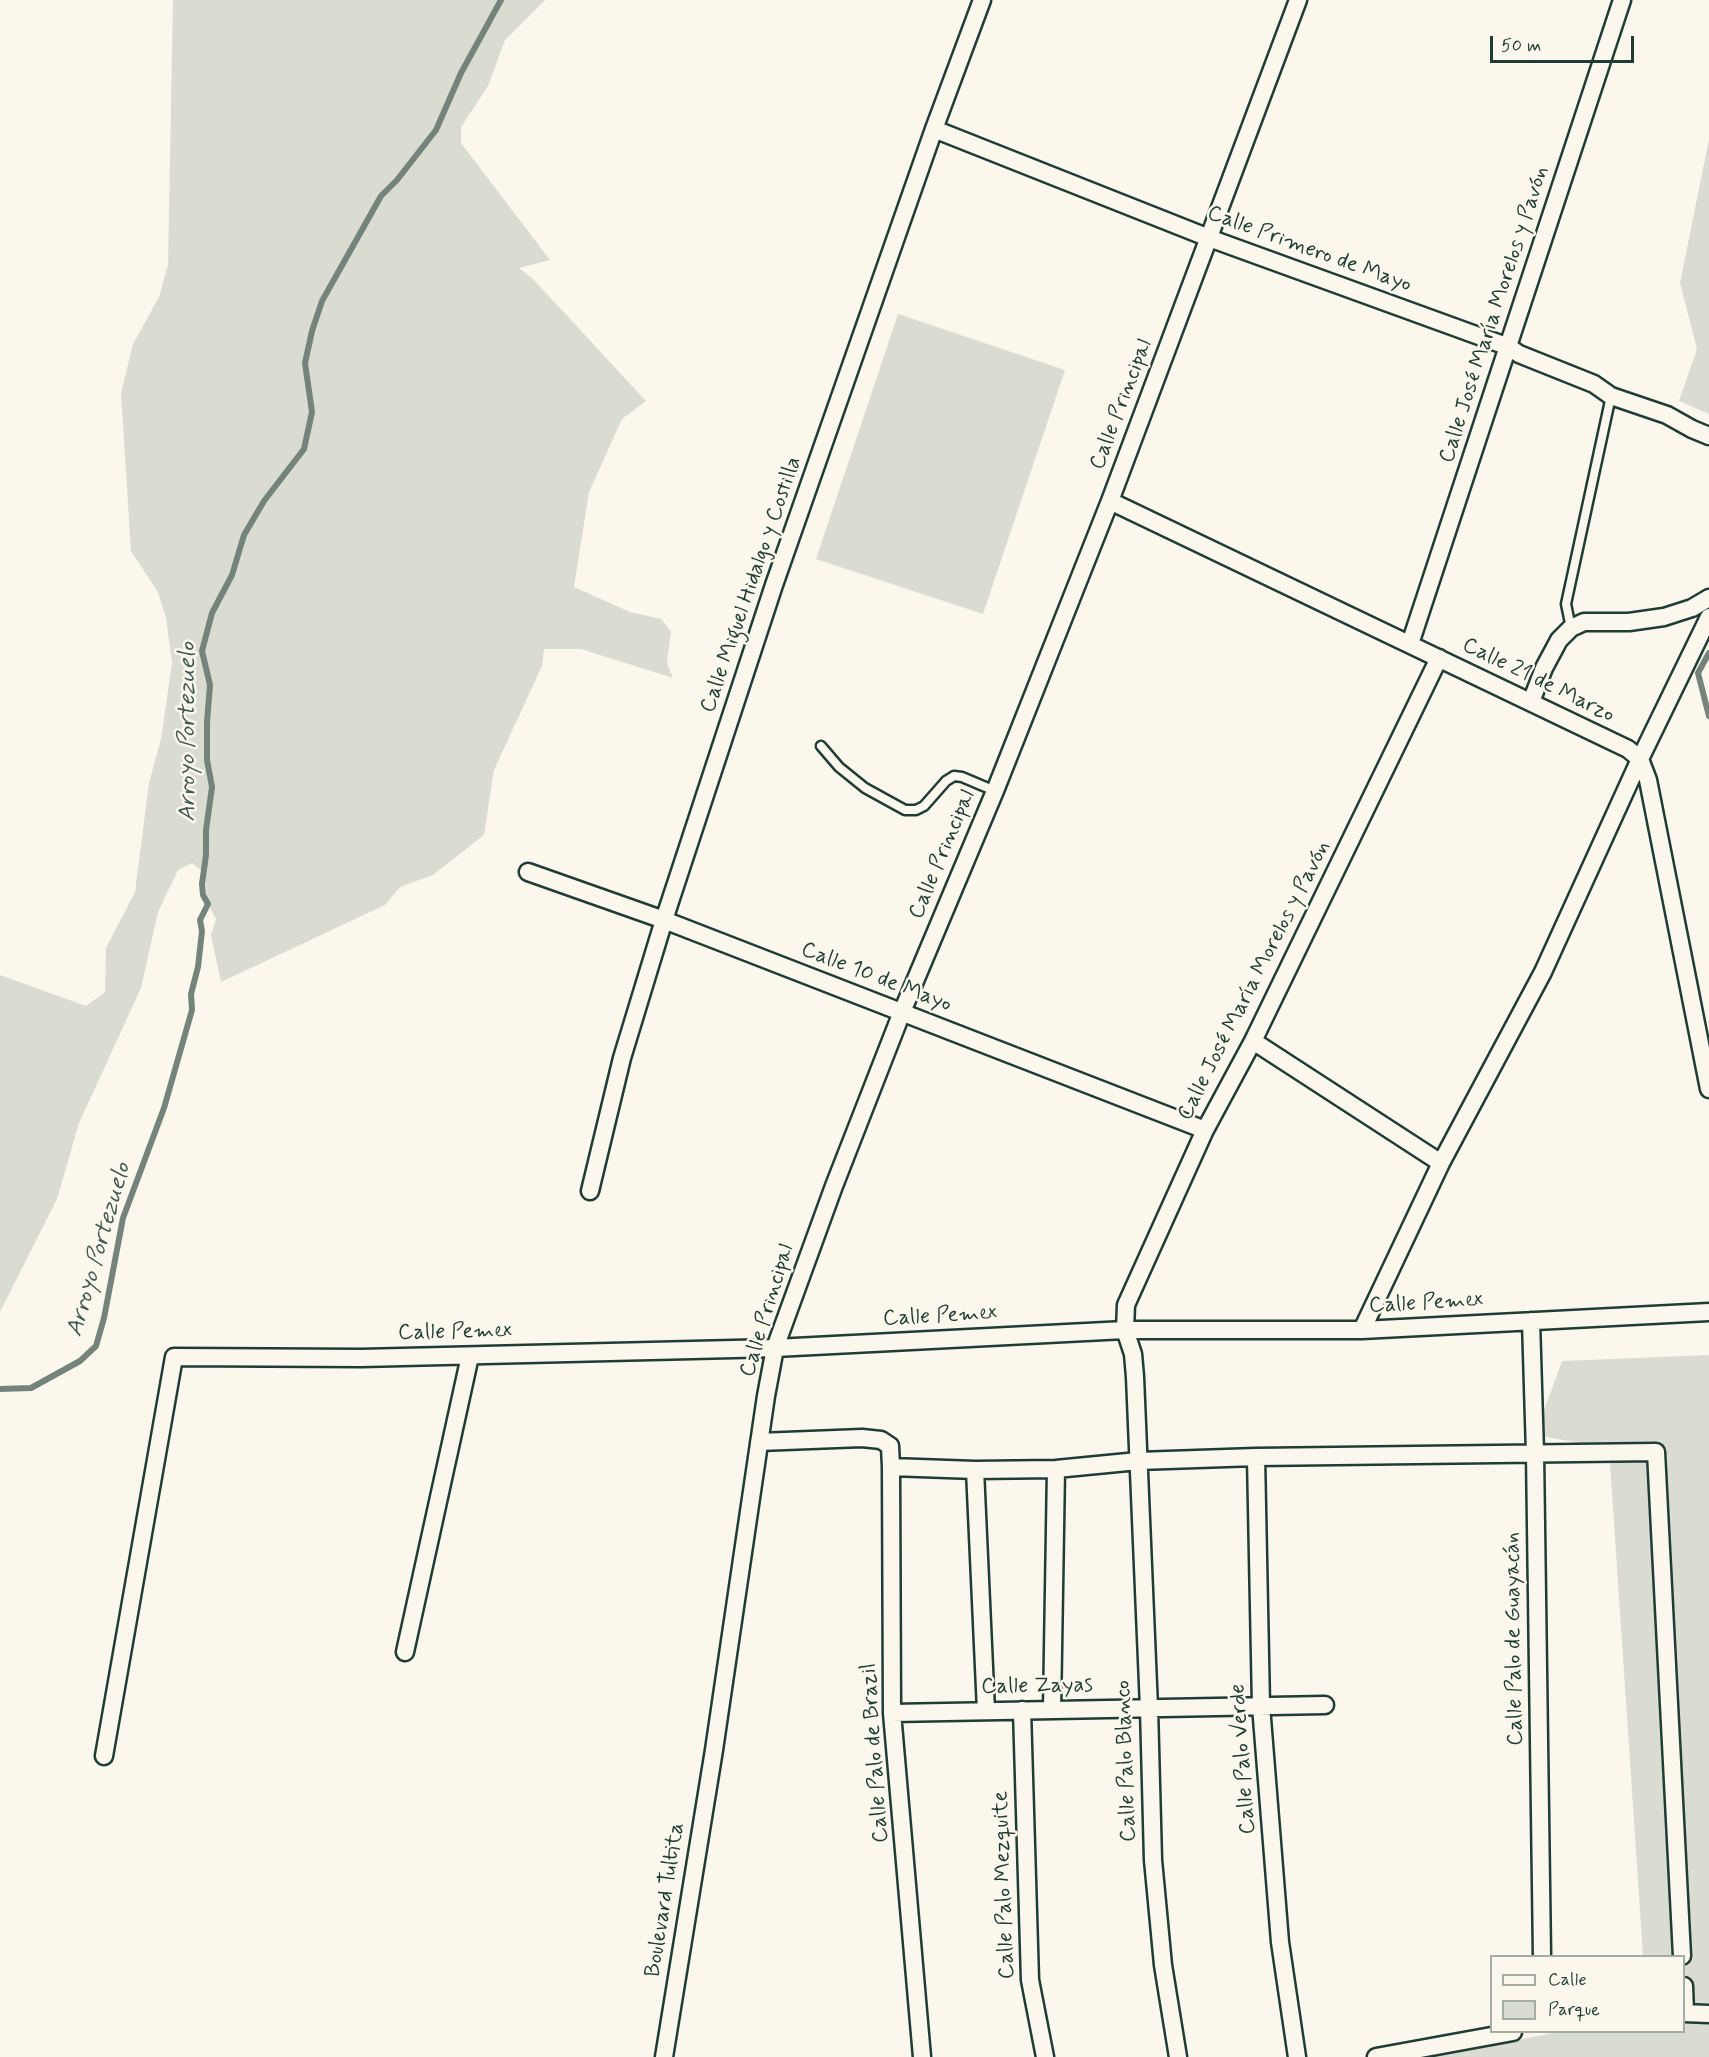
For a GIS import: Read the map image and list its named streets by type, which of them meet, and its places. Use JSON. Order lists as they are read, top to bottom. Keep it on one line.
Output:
{"streets":{"street":["Calle Primero de Mayo","Calle José María Morelos y Pavón","Calle Principal","Calle Miguel Hidalgo y Costilla","Calle 21 de Marzo","Calle 10 de Mayo","Calle Pemex","Calle Palo de Guayacán","Calle Zayas","Calle Palo de Brazil","Calle Palo Verde","Calle Palo Blanco","Calle Palo Mezquite","Boulevard Tultita"]},"crossings":[["Calle Primero de Mayo","Calle José María Morelos y Pavón"],["Calle Primero de Mayo","Calle Principal"],["Calle Primero de Mayo","Calle Miguel Hidalgo y Costilla"],["Calle José María Morelos y Pavón","Calle 21 de Marzo"],["Calle José María Morelos y Pavón","Calle 10 de Mayo"],["Calle José María Morelos y Pavón","Calle Pemex"],["Calle José María Morelos y Pavón","Calle Palo Blanco"],["Calle Principal","Calle 21 de Marzo"],["Calle Principal","Calle 10 de Mayo"],["Calle Principal","Calle Pemex"],["Calle Principal","Calle Palo de Brazil"],["Calle Principal","Boulevard Tultita"],["Calle Miguel Hidalgo y Costilla","Calle 10 de Mayo"],["Calle Pemex","Calle Palo de Guayacán"],["Calle Pemex","Calle Palo Blanco"],["Calle Zayas","Calle Palo de Brazil"],["Calle Zayas","Calle Palo Verde"],["Calle Zayas","Calle Palo Blanco"],["Calle Zayas","Calle Palo Mezquite"]],"water":["Arroyo Portezuelo"],"legend":["Calle","Parque"],"scale_bar":"50 m"}
